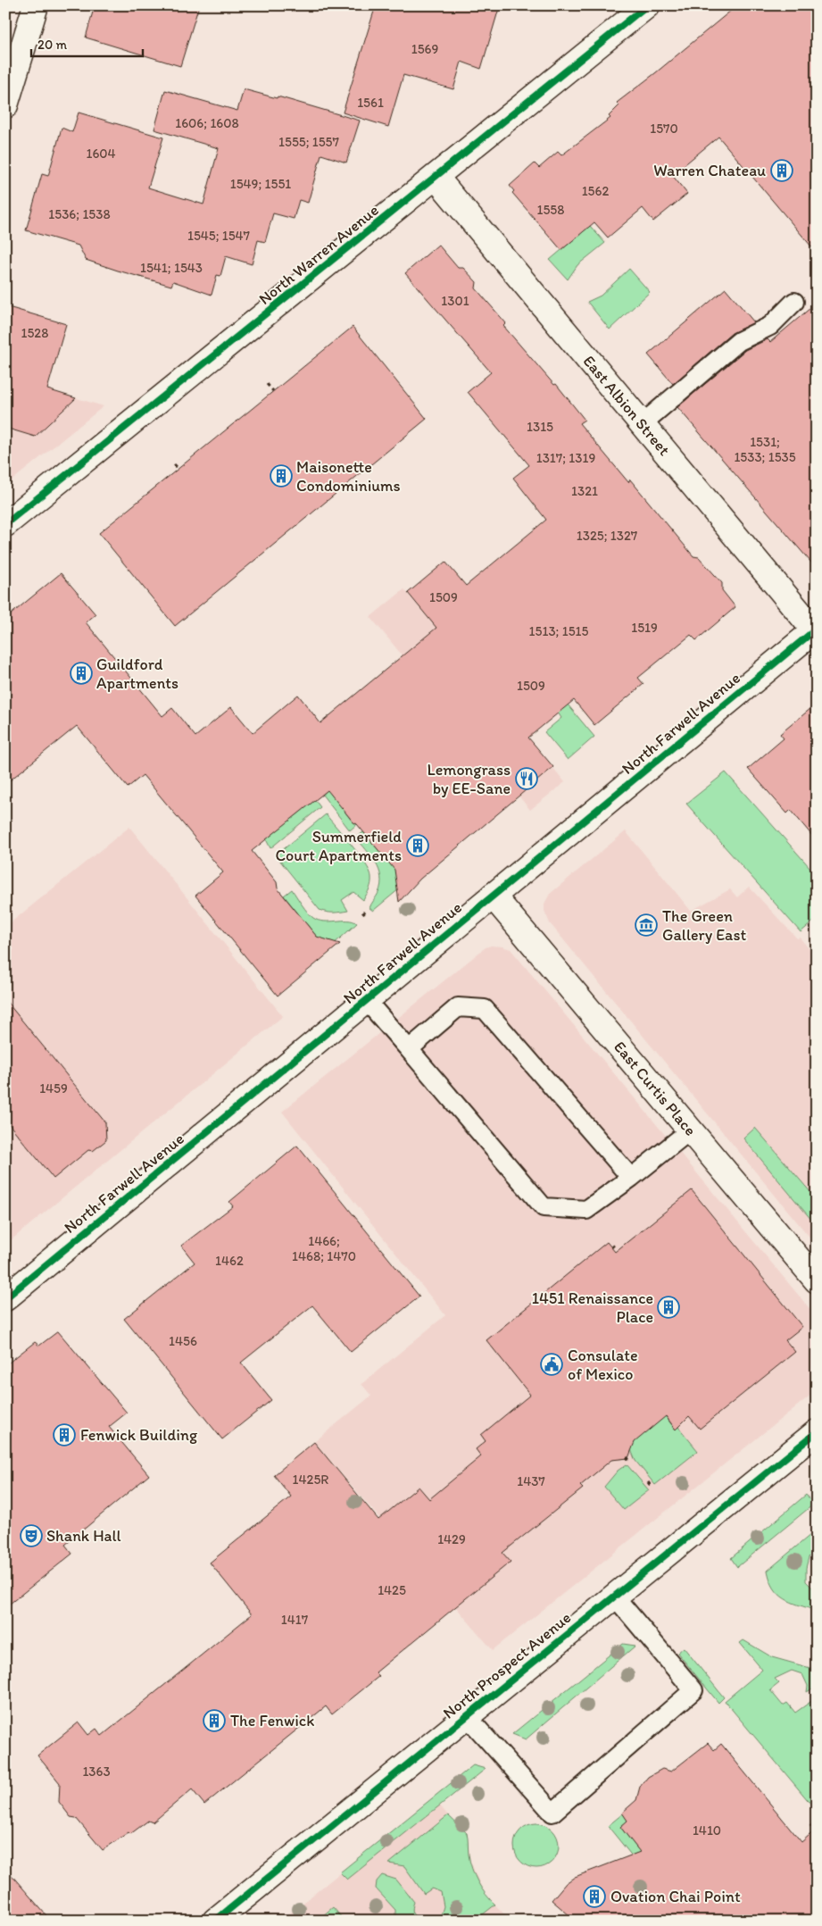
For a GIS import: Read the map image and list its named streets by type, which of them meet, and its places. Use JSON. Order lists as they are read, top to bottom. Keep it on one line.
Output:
{"streets":{"street":["North Warren Avenue","East Albion Street","North Farwell Avenue","East Curtis Place","North Prospect Avenue"]},"crossings":[["North Warren Avenue","East Albion Street"],["East Albion Street","North Farwell Avenue"],["North Farwell Avenue","East Curtis Place"]],"places":{"building":["Warren Chateau","Maisonette Condominiums","Guildford Apartments","Summerfield Court Apartments","1451 Renaissance Place","Fenwick Building","The Fenwick","Ovation Chai Point"],"restaurant":["Lemongrass by EE-Sane"],"museum":["The Green Gallery East"],"public building":["Consulate of Mexico"],"theatre":["Shank Hall"]},"house_numbers":["1569","1561","1606; 1608","1570","1555; 1557","1604","1549; 1551","1562","1558","1536; 1538","1545; 1547","1541; 1543","1301","1528","1315","1531; 1533; 1535","1317; 1319","1321","1325; 1327","1509","1519","1513; 1515","1509","1459","1466; 1468; 1470","1462","1456","1425R","1437","1429","1425","1417","1363","1410"],"scale_bar":"20 m"}
